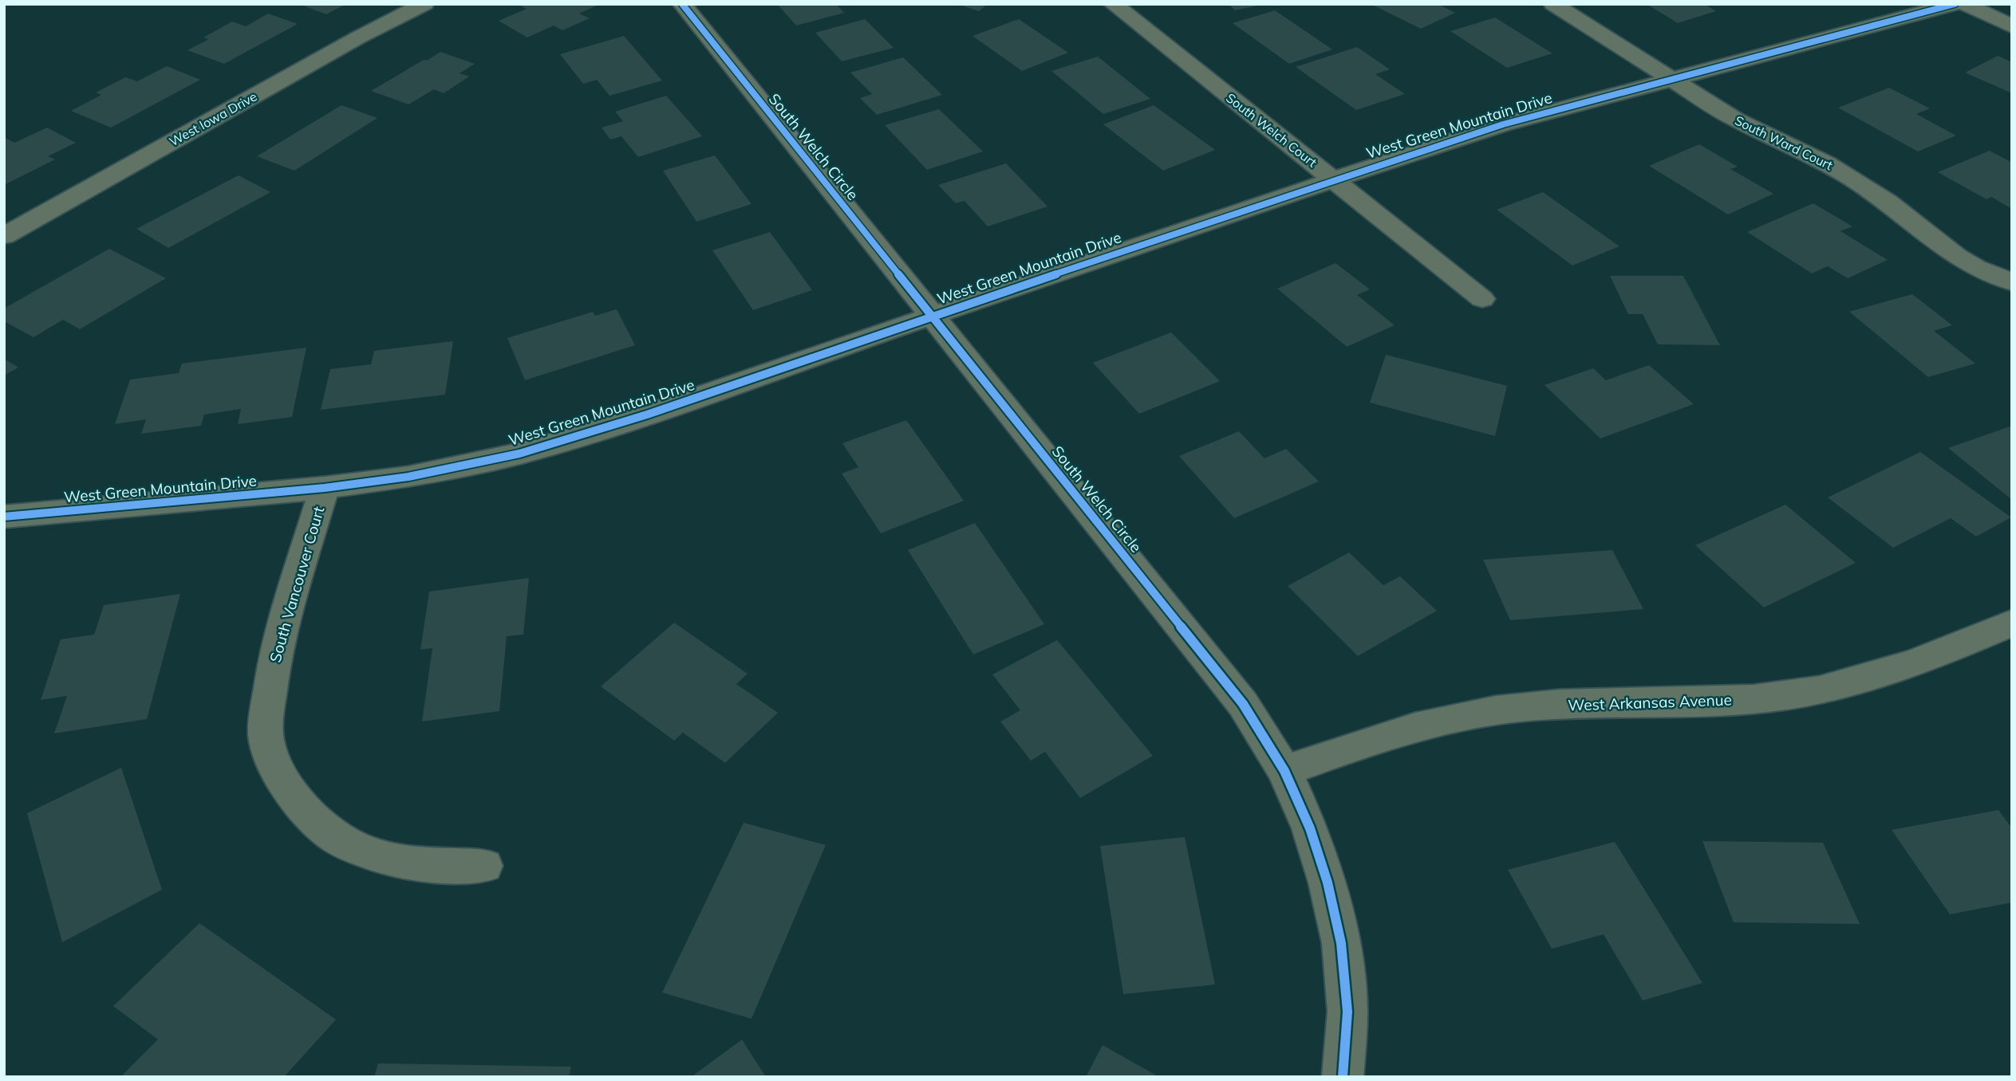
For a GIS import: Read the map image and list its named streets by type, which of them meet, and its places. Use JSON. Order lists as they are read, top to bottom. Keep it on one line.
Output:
{"streets":{"street":["West Iowa Drive","West Green Mountain Drive","South Welch Court","South Ward Court","South Welch Circle","South Vancouver Court","West Arkansas Avenue"]},"crossings":[["West Green Mountain Drive","South Welch Court"],["West Green Mountain Drive","South Ward Court"],["West Green Mountain Drive","South Welch Circle"],["West Green Mountain Drive","South Vancouver Court"],["South Welch Circle","West Arkansas Avenue"]]}
